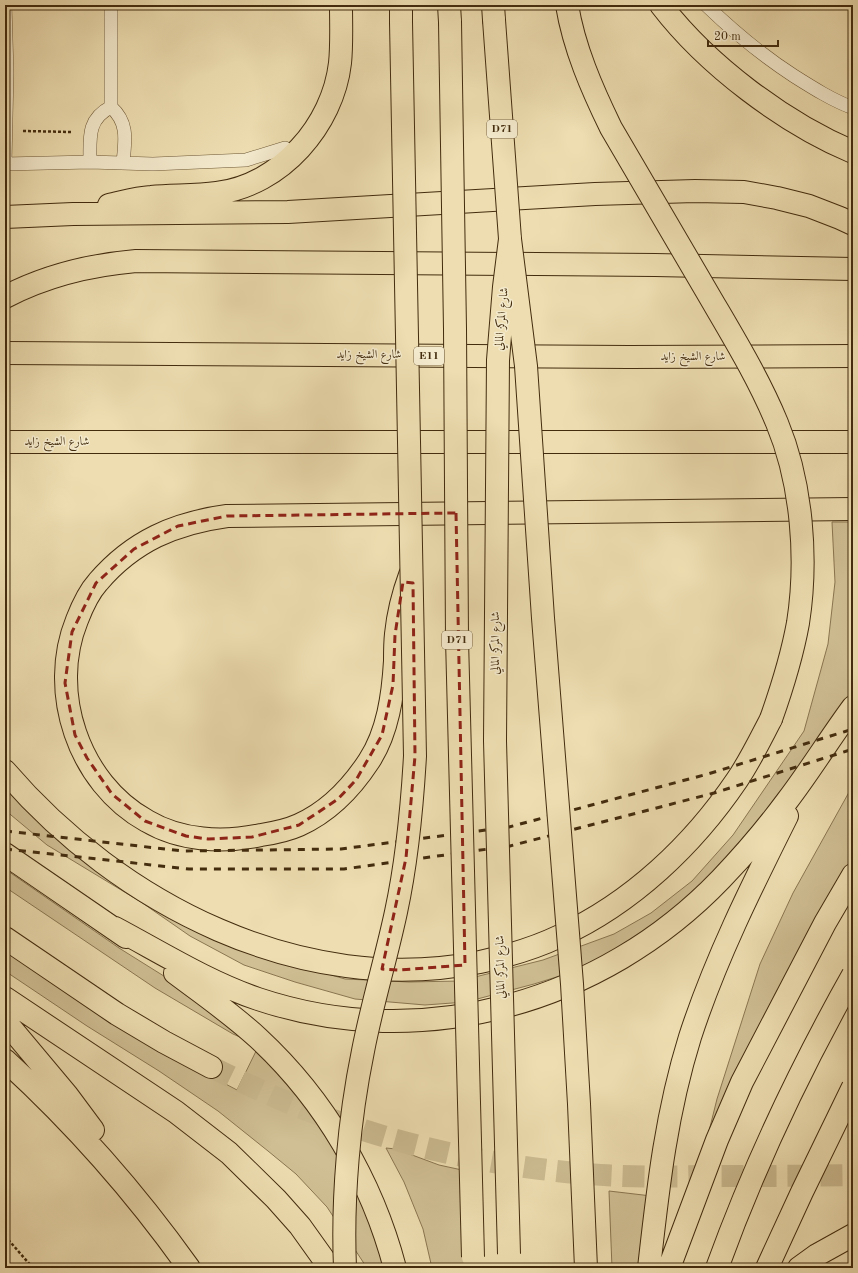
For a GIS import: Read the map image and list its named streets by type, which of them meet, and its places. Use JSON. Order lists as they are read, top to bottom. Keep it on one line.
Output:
{"streets":{"main road":["D71","شارع المركز المالي","شارع الشيخ زايد","E11"]},"scale_bar":"20 m"}
